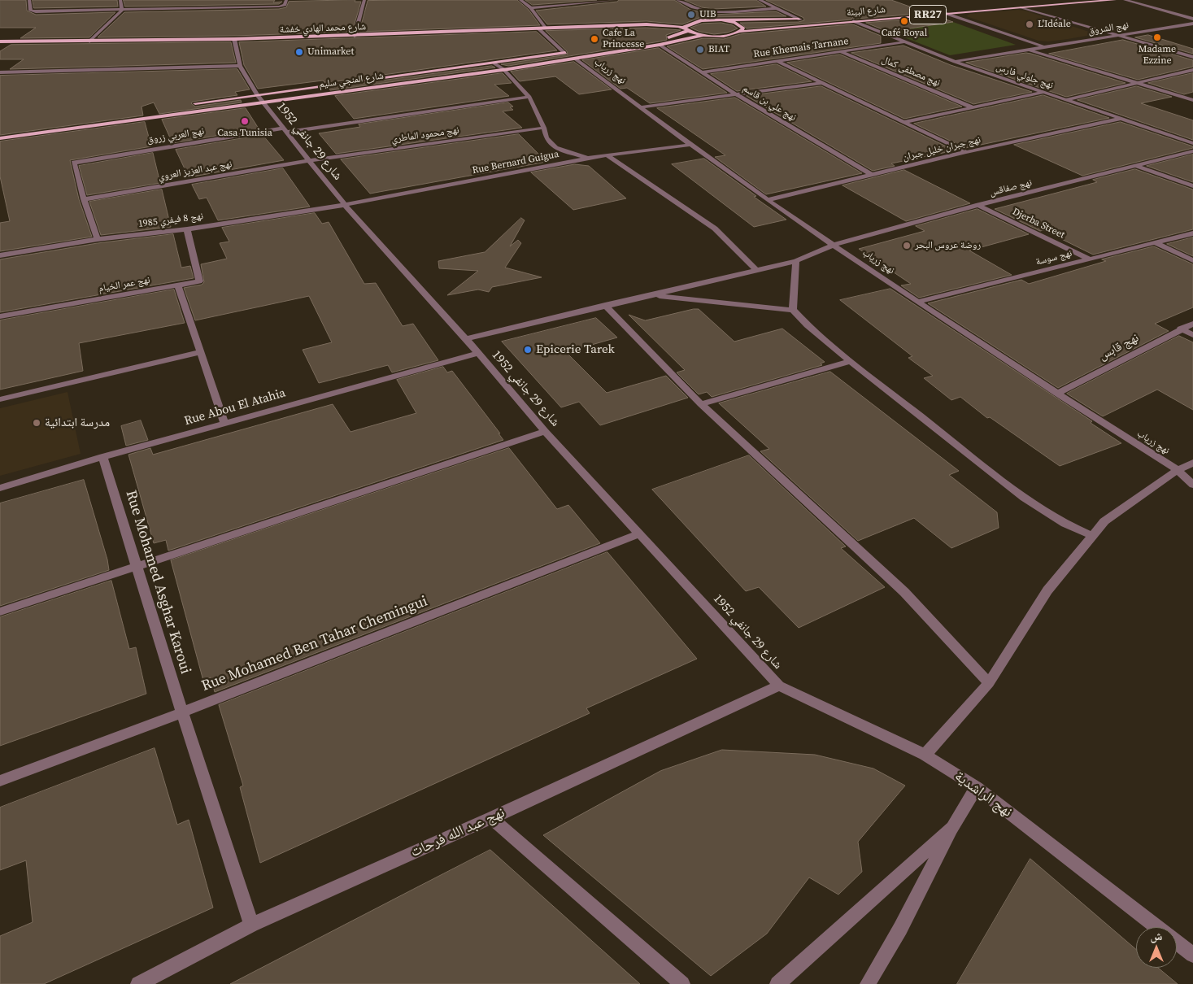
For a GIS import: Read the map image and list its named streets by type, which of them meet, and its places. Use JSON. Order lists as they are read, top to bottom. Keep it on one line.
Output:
{"streets":{"main road":["شارع البيئة","RR27","شارع محمد الهادي خفشة","شارع المنجي سليم"],"street":["نهج الشروق","Rue Khemais Tarnane","نهج زرياب","نهج مصطفى كمال","نهج جلولي فارس","نهج علي بن قاسم","نهج محمود الماطري","نهج العربي زروق","شارع 29 جانفي 1952","نهج جبران خليل جبران","Rue Bernard Guigua","نهج عبد العزيز العروي","نهج صفاقس","نهج 8 فيفري 1985","Djerba Street","نهج سوسة","نهج عمر الخيام","نهج قابس","Rue Abou El Atahia","Rue Mohamed Asghar Karoui","Rue Mohamed Ben Tahar Chemingui","نهج الراشدية","نهج عبد الله فرحات"]},"crossings":[["شارع البيئة","RR27"],["شارع البيئة","نهج جلولي فارس"],["RR27","شارع المنجي سليم"],["شارع محمد الهادي خفشة","شارع 29 جانفي 1952"],["نهج الشروق","نهج جلولي فارس"],["Rue Khemais Tarnane","نهج مصطفى كمال"],["Rue Khemais Tarnane","نهج جلولي فارس"],["Rue Khemais Tarnane","نهج علي بن قاسم"],["نهج زرياب","شارع المنجي سليم"],["نهج زرياب","نهج جبران خليل جبران"],["نهج زرياب","Rue Bernard Guigua"],["نهج زرياب","نهج صفاقس"],["نهج زرياب","نهج سوسة"],["نهج زرياب","نهج قابس"],["نهج جلولي فارس","نهج جبران خليل جبران"],["شارع المنجي سليم","نهج علي بن قاسم"],["شارع المنجي سليم","شارع 29 جانفي 1952"],["نهج علي بن قاسم","نهج جبران خليل جبران"],["نهج محمود الماطري","شارع 29 جانفي 1952"],["نهج محمود الماطري","نهج عبد العزيز العروي"],["نهج العربي زروق","شارع 29 جانفي 1952"],["نهج العربي زروق","نهج عبد العزيز العروي"],["شارع 29 جانفي 1952","Rue Bernard Guigua"],["شارع 29 جانفي 1952","نهج عبد العزيز العروي"],["شارع 29 جانفي 1952","نهج صفاقس"],["شارع 29 جانفي 1952","نهج 8 فيفري 1985"],["شارع 29 جانفي 1952","Rue Abou El Atahia"],["شارع 29 جانفي 1952","Rue Mohamed Ben Tahar Chemingui"],["شارع 29 جانفي 1952","نهج الراشدية"],["شارع 29 جانفي 1952","نهج عبد الله فرحات"],["Rue Bernard Guigua","نهج 8 فيفري 1985"],["نهج صفاقس","Djerba Street"],["نهج 8 فيفري 1985","نهج عمر الخيام"],["Djerba Street","نهج سوسة"],["Rue Abou El Atahia","Rue Mohamed Asghar Karoui"],["Rue Mohamed Asghar Karoui","Rue Mohamed Ben Tahar Chemingui"],["Rue Mohamed Asghar Karoui","نهج عبد الله فرحات"],["نهج الراشدية","نهج عبد الله فرحات"]],"places":["UIB","Café Royal","L'Idéale","Madame Ezzine","Cafe La Princesse","BIAT","Unimarket","Casa Tunisia","روضة عروس البحر","Epicerie Tarek","مدرسة ابتدائية"],"north":"top"}
